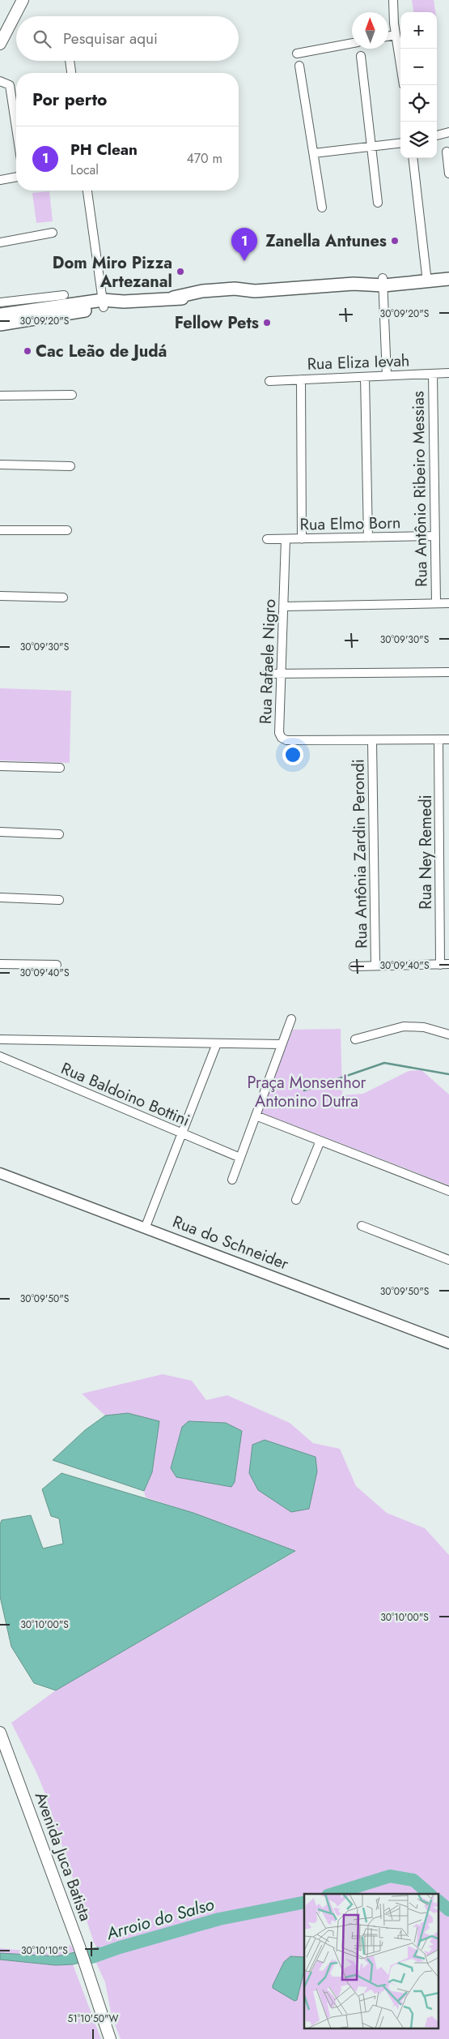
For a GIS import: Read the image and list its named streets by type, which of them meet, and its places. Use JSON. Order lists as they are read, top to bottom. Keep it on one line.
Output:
{"streets":{"main road":["Avenida Juca Batista"],"street":["Rua Eliza Ievah","Rua Antônio Ribeiro Messias","Rua Elmo Born","Rua Rafaele Nigro","Rua Ney Remedi","Rua Antônia Zardin Perondi","Rua Baldoino Bottini","Rua do Schneider"]},"crossings":[["Rua Eliza Ievah","Rua Antônio Ribeiro Messias"],["Rua Antônio Ribeiro Messias","Rua Elmo Born"],["Rua Elmo Born","Rua Rafaele Nigro"],["Rua Rafaele Nigro","Rua Ney Remedi"],["Rua Rafaele Nigro","Rua Antônia Zardin Perondi"]],"water":["Arroio do Salso"],"parks":["Praça Monsenhor Antonino Dutra"],"places":["Zanella Antunes","Dom Miro Pizza Artezanal","Fellow Pets","Cac Leão de Judá"],"north":"top","page":{"map_buttons":["+","−"],"search":"Pesquisar aqui","heading":"Por perto","list":[{"mark":"1","name":"PH Clean","note":"Local","value":"470 m"}],"pins":"1"},"coordinates":["30°09'20\"S","30°09'30\"S","30°09'40\"S","30°09'50\"S","30°10'00\"S","30°10'10\"S","51°10'50\"W"]}
